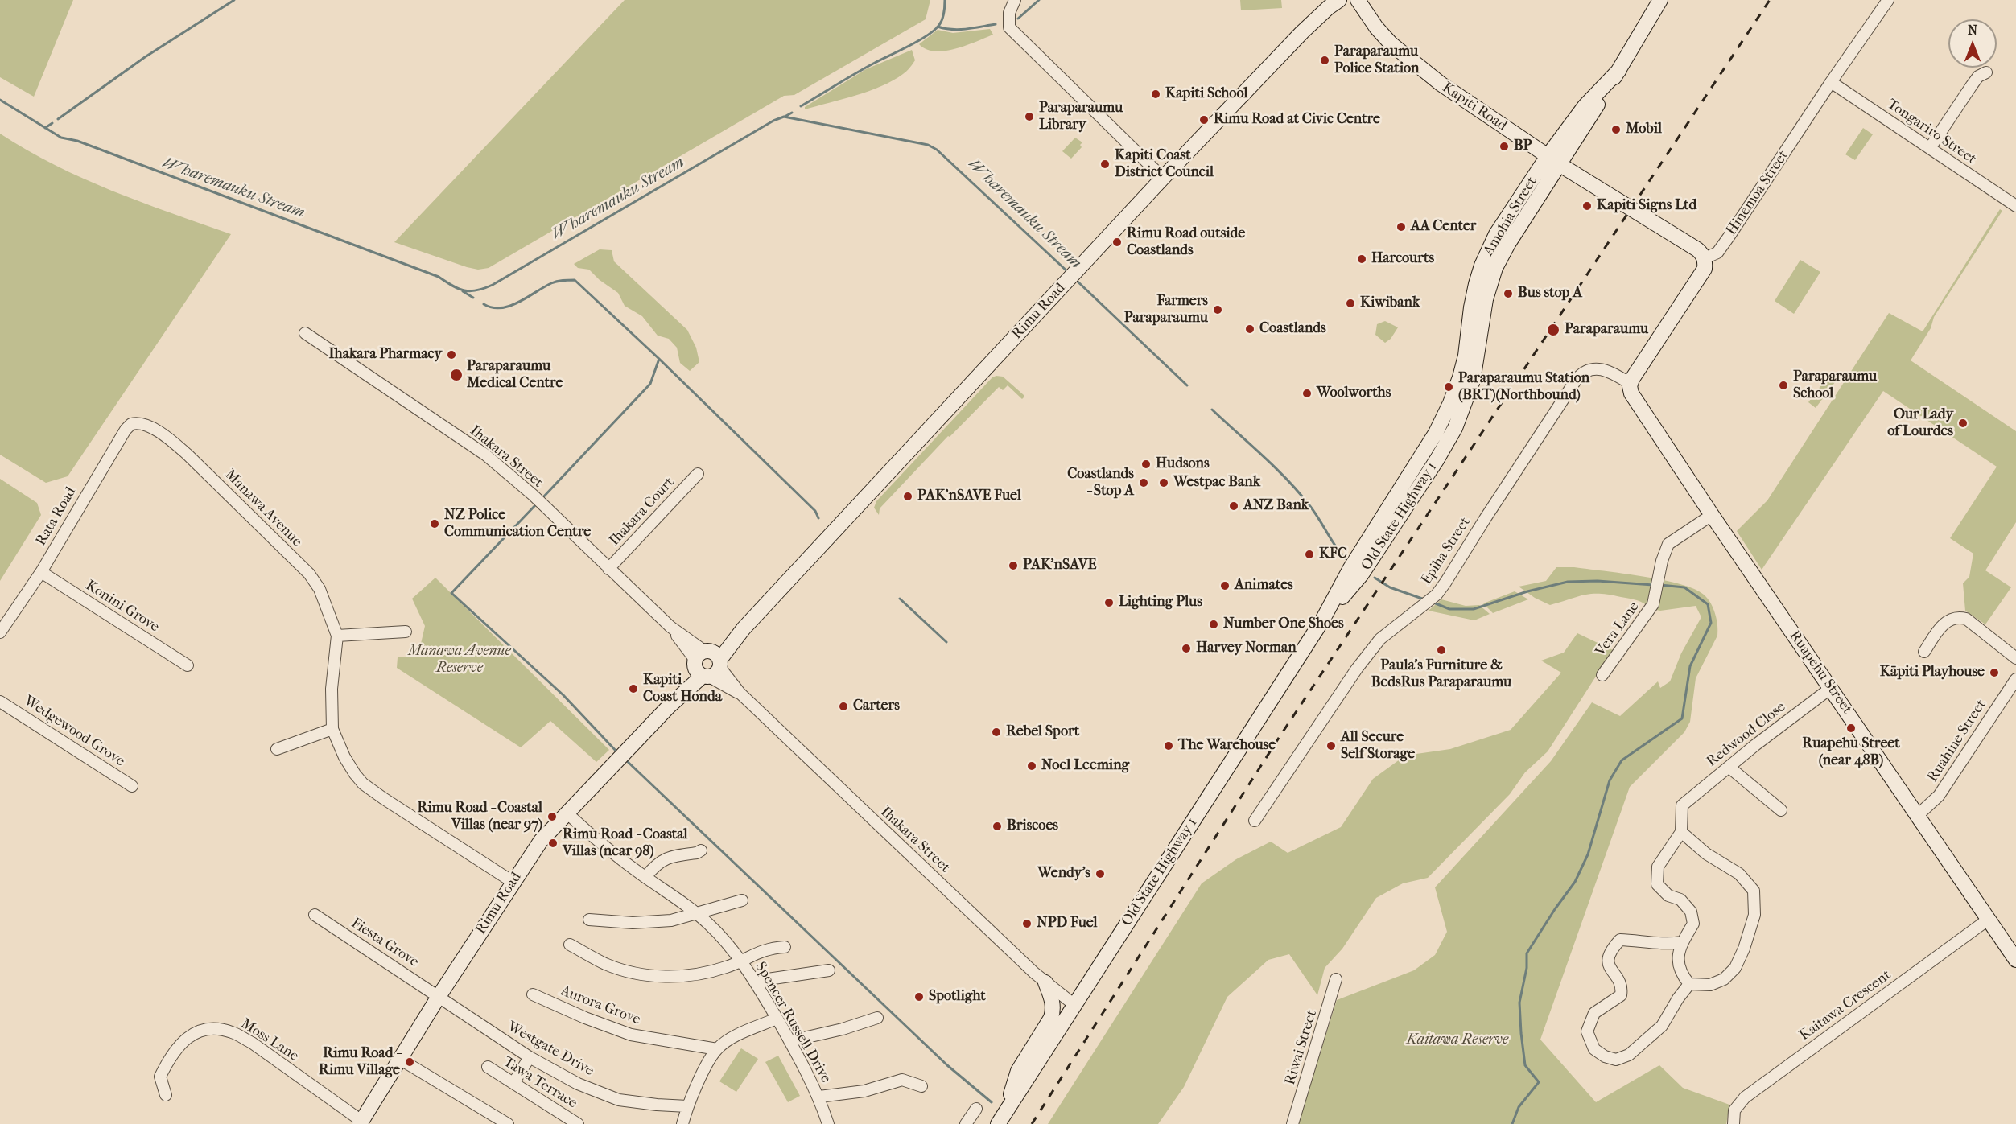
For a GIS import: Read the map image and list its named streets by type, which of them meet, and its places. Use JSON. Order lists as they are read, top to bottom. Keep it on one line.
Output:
{"streets":{"main road":["Kapiti Road","Amohia Street","Rimu Road","Old State Highway 1","Ruapehu Street"],"street":["Tongariro Street","Hinemoa Street","Ihakara Street","Manawa Avenue","Ihakara Court","Rata Road","Epiha Street","Konini Grove","Vera Lane","Wedgewood Grove","Redwood Close","Ruahine Street","Fiesta Grove","Aurora Grove","Kaitawa Crescent","Spencer Russell Drive","Moss Lane","Riwai Street","Westgate Drive","Tawa Terrace"]},"crossings":[["Kapiti Road","Hinemoa Street"],["Kapiti Road","Amohia Street"],["Tongariro Street","Hinemoa Street"],["Amohia Street","Old State Highway 1"],["Rimu Road","Ihakara Street"],["Rimu Road","Manawa Avenue"],["Rimu Road","Fiesta Grove"],["Rimu Road","Spencer Russell Drive"],["Rimu Road","Moss Lane"],["Rimu Road","Westgate Drive"],["Ihakara Street","Ihakara Court"],["Ihakara Street","Old State Highway 1"],["Manawa Avenue","Rata Road"],["Rata Road","Konini Grove"],["Epiha Street","Ruapehu Street"],["Vera Lane","Ruapehu Street"],["Ruapehu Street","Redwood Close"],["Ruapehu Street","Ruahine Street"],["Ruapehu Street","Kaitawa Crescent"],["Fiesta Grove","Westgate Drive"]],"water":["Wharemauku Stream"],"parks":["Manawa Avenue Reserve","Kaitawa Reserve"],"places":["Paraparaumu Police Station","Kapiti School","Paraparaumu Library","Rimu Road at Civic Centre","Mobil","BP","Kapiti Coast District Council","Kapiti Signs Ltd","AA Center","Rimu Road outside Coastlands","Harcourts","Bus stop A","Kiwibank","Farmers Paraparaumu","Coastlands","Paraparaumu","Ihakara Pharmacy","Paraparaumu Medical Centre","Paraparaumu School","Paraparaumu Station (BRT)(Northbound)","Woolworths","Our Lady of Lourdes","Hudsons","Coastlands - Stop A","Westpac Bank","PAK'nSAVE Fuel","ANZ Bank","NZ Police Communication Centre","KFC","PAK'nSAVE","Animates","Lighting Plus","Number One Shoes","Harvey Norman","Paula's Furniture & BedsRus Paraparaumu","Kāpiti Playhouse","Kapiti Coast Honda","Carters","Ruapehu Street (near 48B)","Rebel Sport","The Warehouse","All Secure Self Storage","Noel Leeming","Rimu Road - Coastal Villas (near 97)","Briscoes","Rimu Road - Coastal Villas (near 98)","Wendy's","NPD Fuel","Spotlight","Rimu Road - Rimu Village"],"north":"top"}
